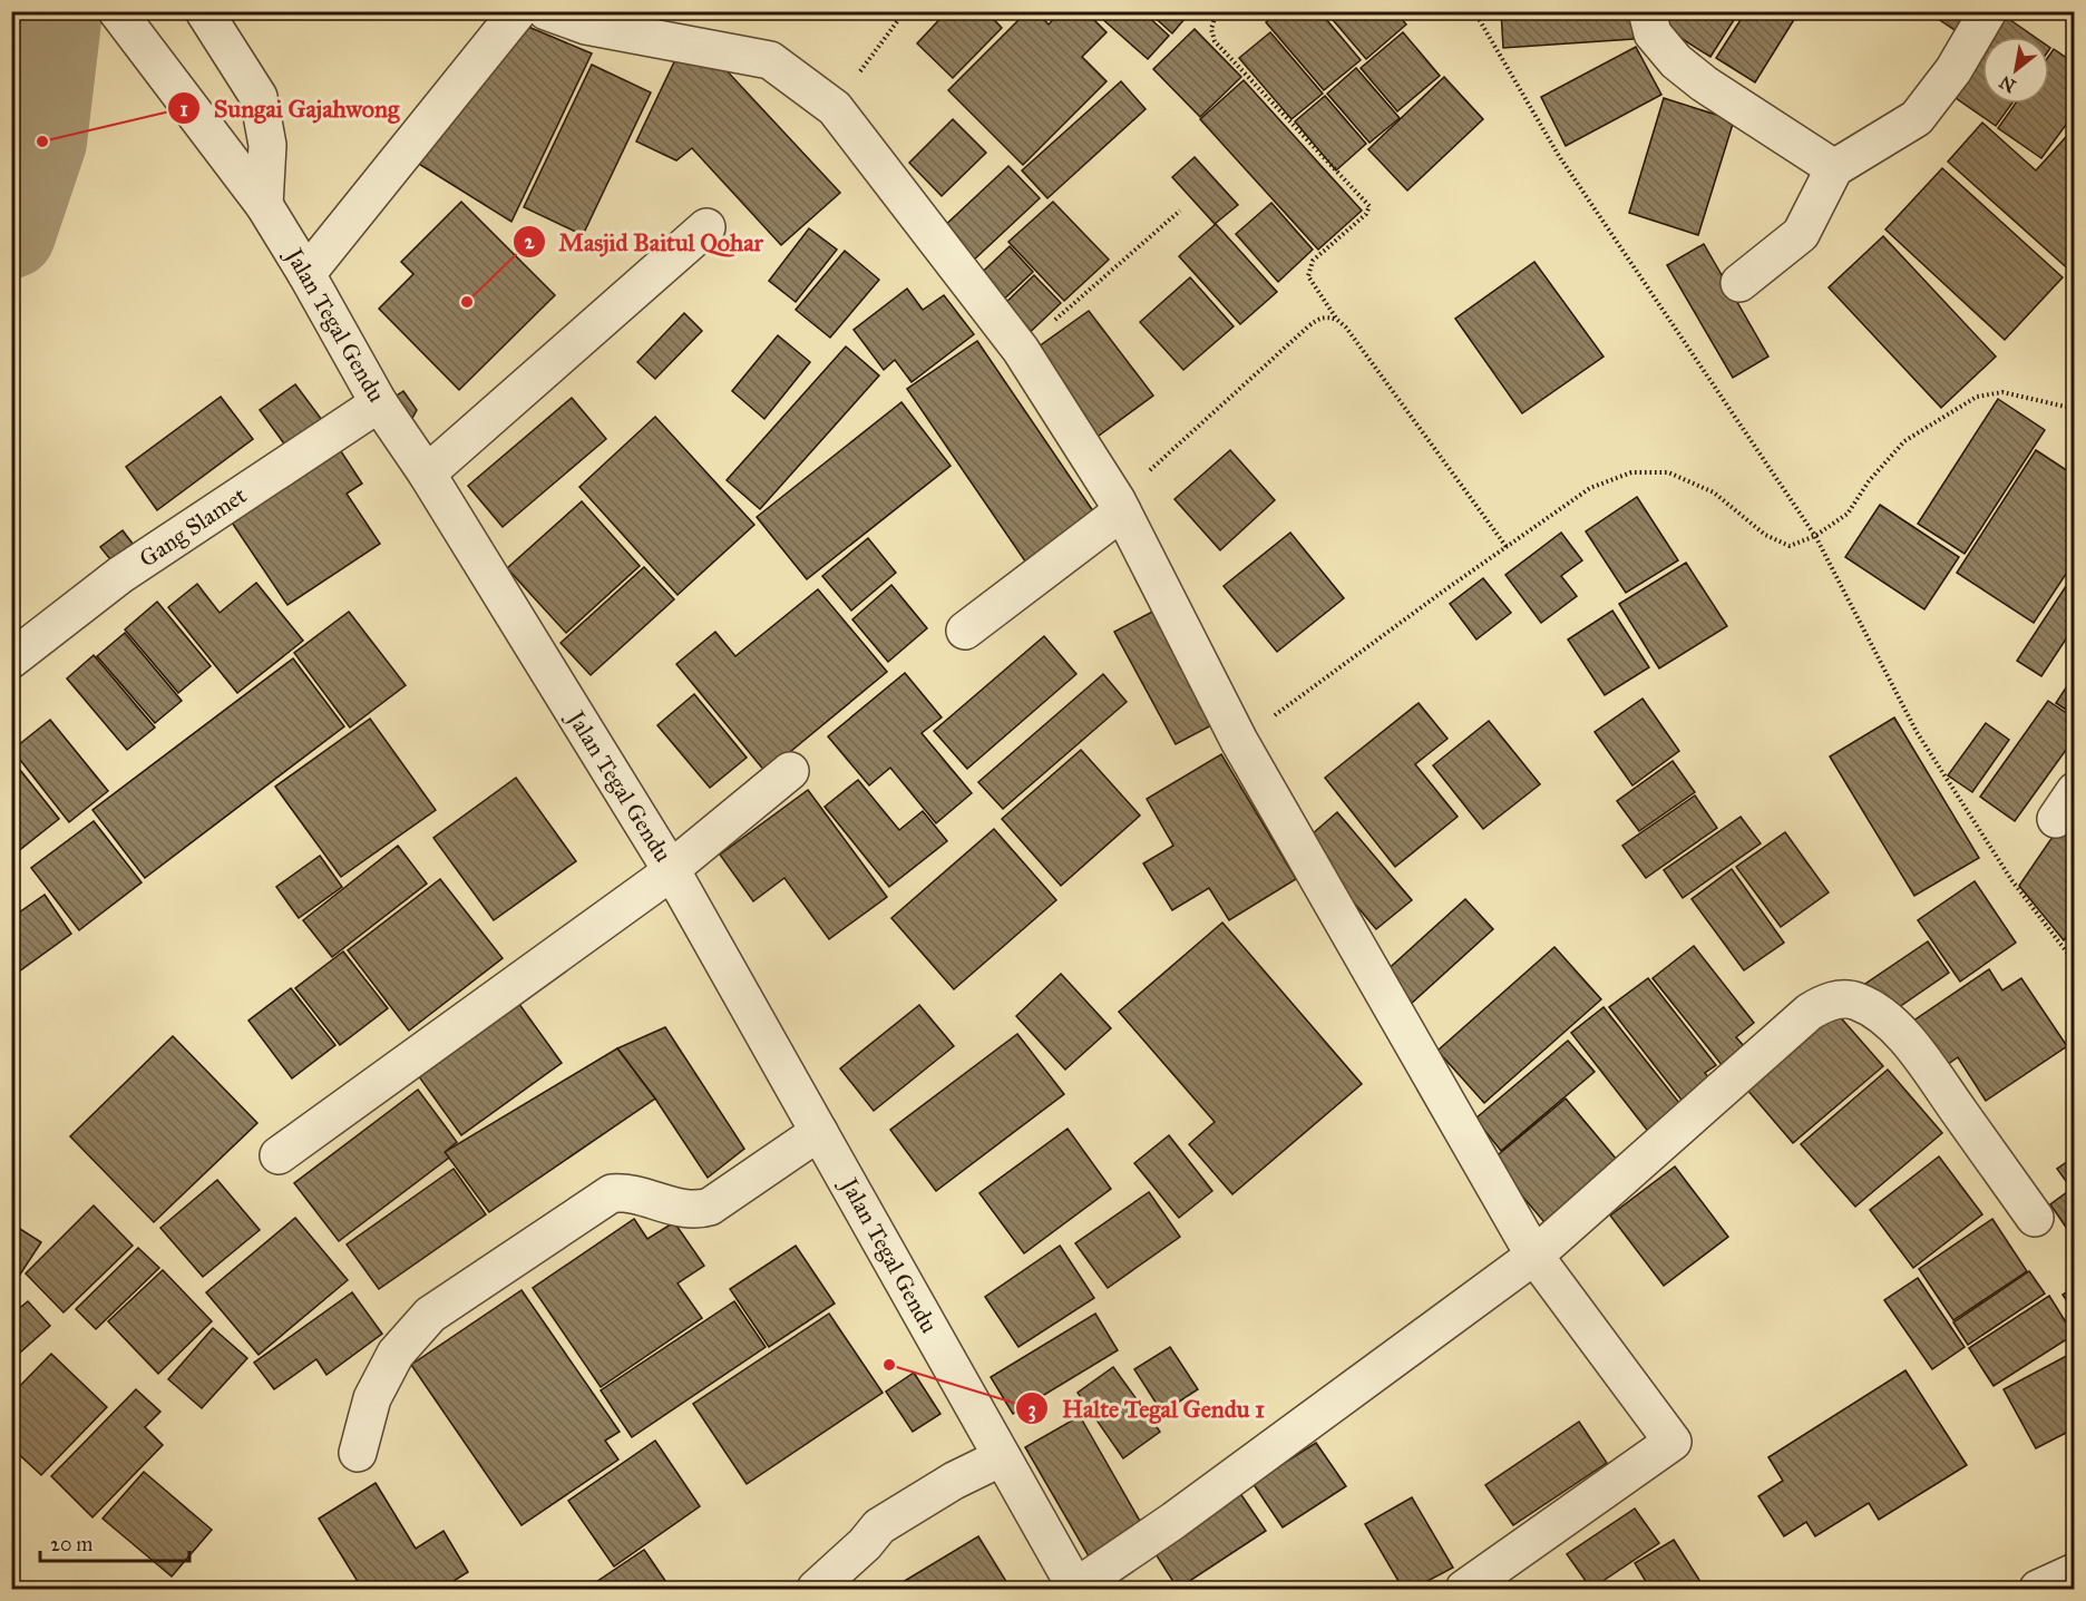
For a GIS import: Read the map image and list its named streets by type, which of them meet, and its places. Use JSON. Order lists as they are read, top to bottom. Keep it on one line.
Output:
{"streets":{"street":["Jalan Tegal Gendu","Gang Slamet"]},"crossings":[["Jalan Tegal Gendu","Gang Slamet"]],"places":["Sungai Gajahwong","Masjid Baitul Qohar","Halte Tegal Gendu 1"],"scale_bar":"20 m","north":"bottom left"}
